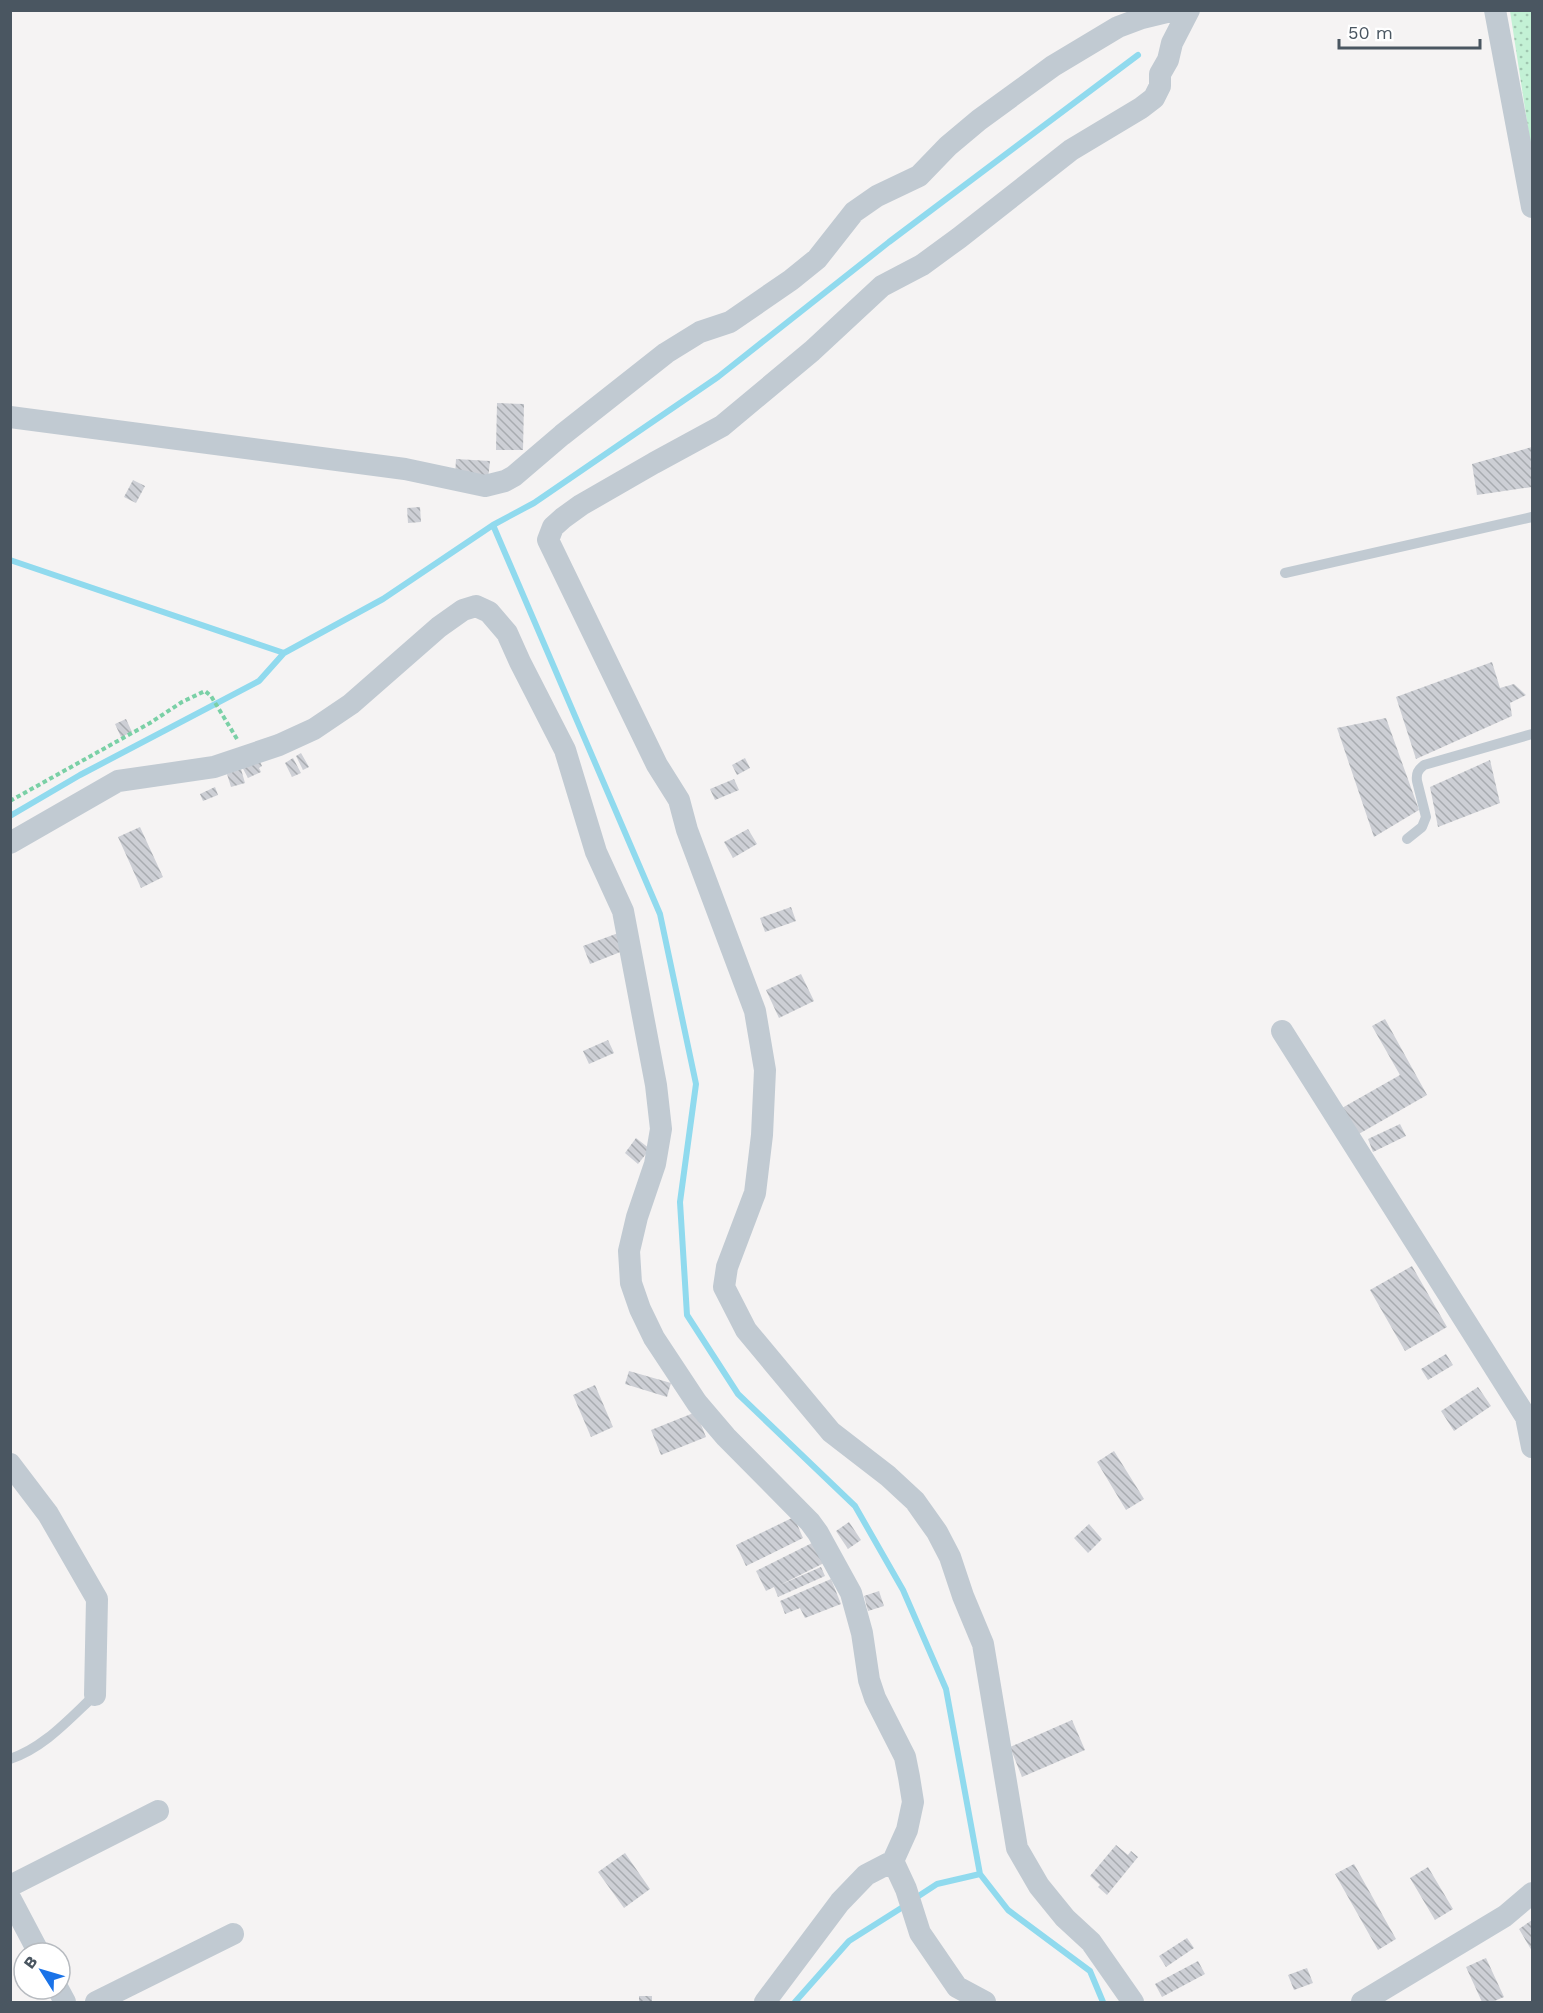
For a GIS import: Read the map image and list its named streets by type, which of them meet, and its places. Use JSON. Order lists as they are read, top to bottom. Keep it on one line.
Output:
{"scale_bar":"50 m","north":"top left"}
